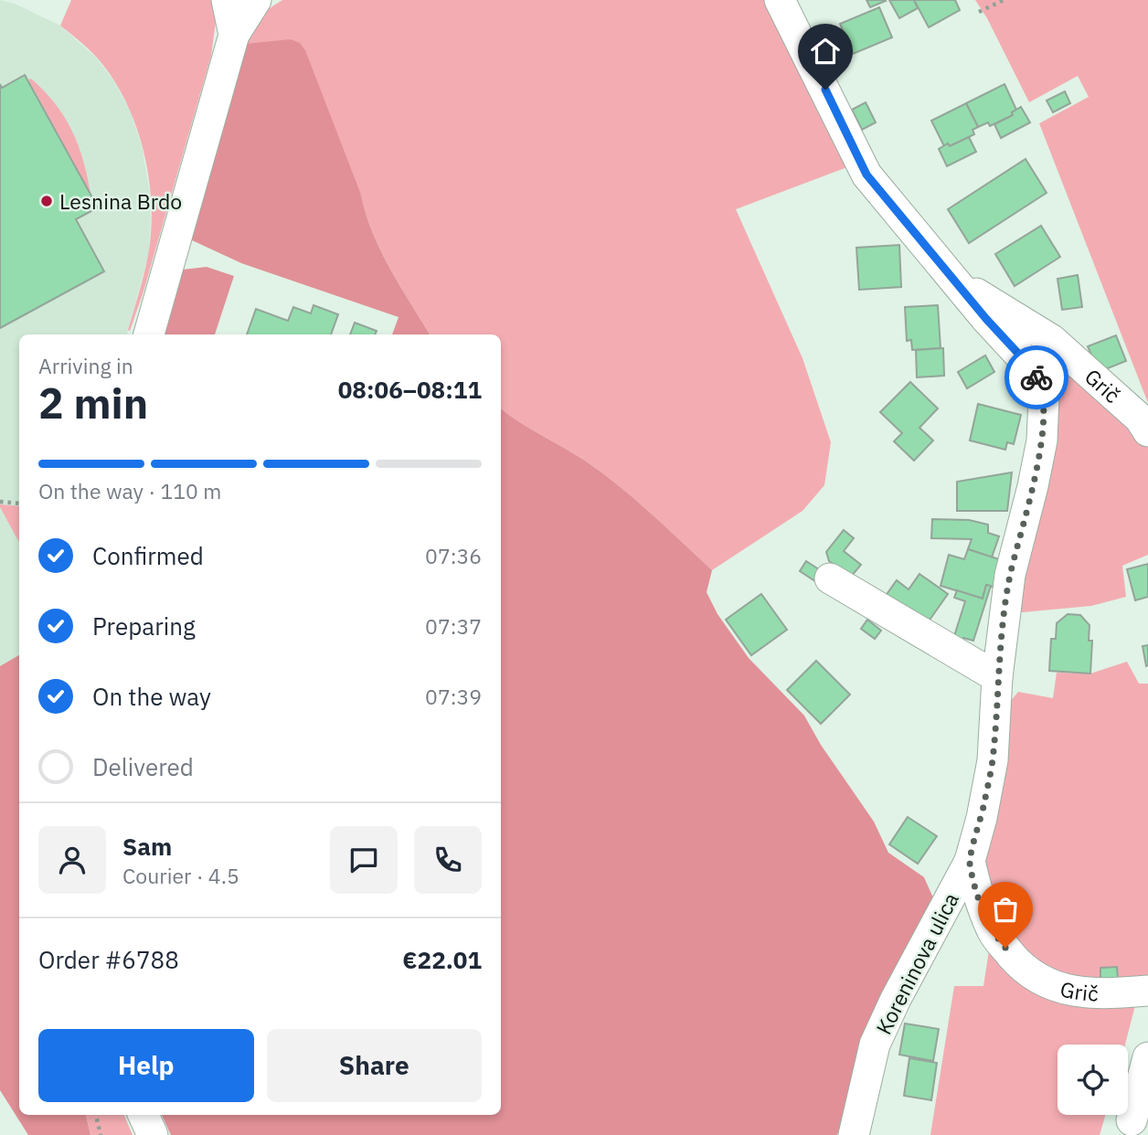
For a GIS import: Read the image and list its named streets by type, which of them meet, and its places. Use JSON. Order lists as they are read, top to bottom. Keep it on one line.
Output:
{"streets":{"street":["Grič","Koreninova ulica"]},"crossings":[["Grič","Koreninova ulica"]],"places":["Lesnina Brdo"],"page":{"heading":["2 min","Arriving in","08:06–08:11"],"panel":["Sam","Courier · 4.5","Order #6788","€22.01"],"bar":"On the way · 110 m","list":[["Confirmed","07:36"],["Preparing","07:37"],["On the way","07:39"],"Delivered"],"buttons":["Help","Share"]}}
